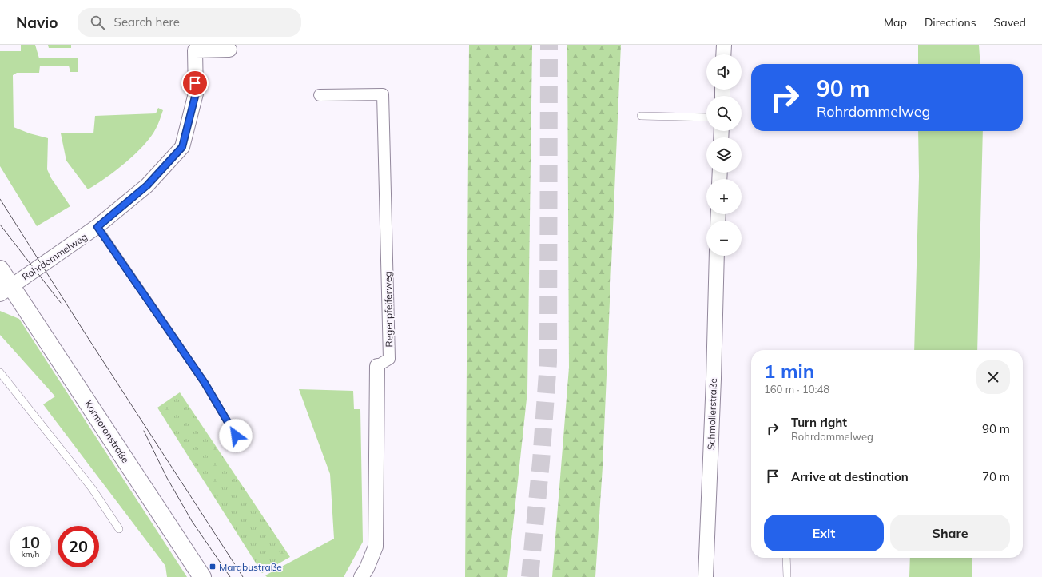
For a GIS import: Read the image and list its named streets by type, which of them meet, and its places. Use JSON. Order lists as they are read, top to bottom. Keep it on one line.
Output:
{"streets":{"street":["Rohrdommelweg","Regenpfeiferweg","Schmollerstraße","Kormoranstraße"]},"crossings":[["Rohrdommelweg","Kormoranstraße"]],"places":{"transit":["Marabustraße"]},"page":{"header":"Navio","search":"Search here","nav":["Map","Directions","Saved"],"map_buttons":["+","−"],"turn":["90 m","Rohrdommelweg"],"heading":["1 min","160 m · 10:48"],"list":[{"name":"Turn right","note":"Rohrdommelweg","value":"90 m"},{"name":"Arrive at destination","value":"70 m"}],"buttons":["Exit","Share"],"speed":"10 km/h","limit":"20"}}
